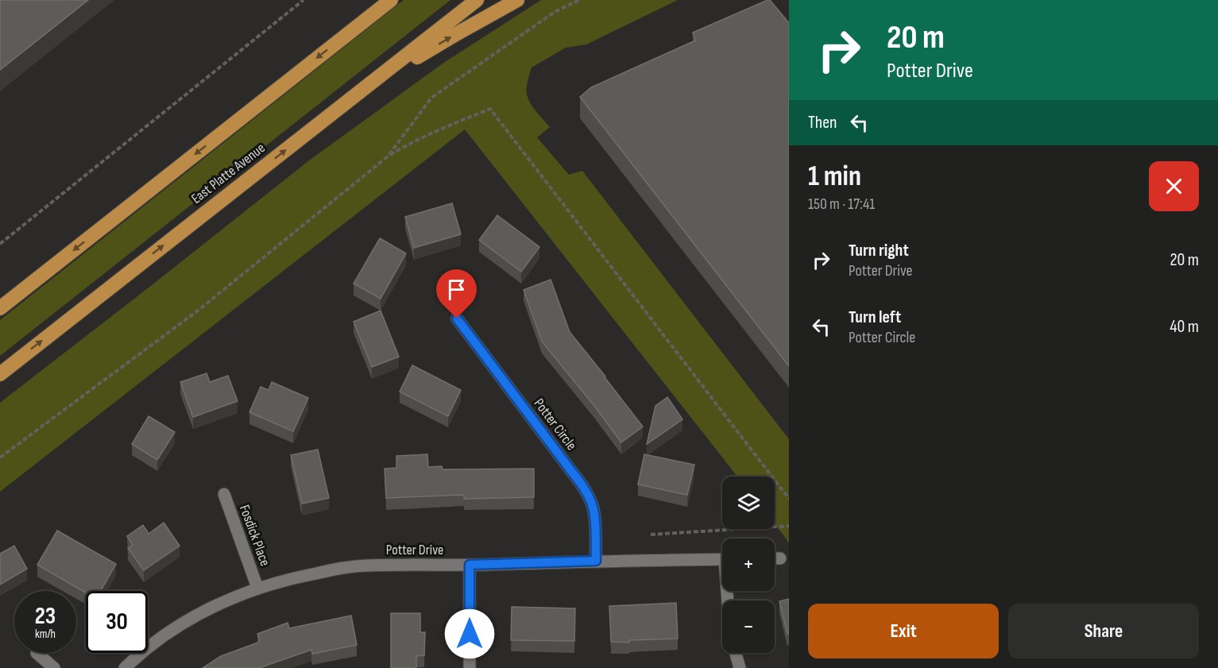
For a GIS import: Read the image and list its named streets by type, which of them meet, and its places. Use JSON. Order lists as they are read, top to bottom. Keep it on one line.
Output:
{"streets":{"highway":["East Platte Avenue"],"street":["Potter Circle","Fosdick Place","Potter Drive"]},"crossings":[["Potter Circle","Potter Drive"],["Fosdick Place","Potter Drive"]],"page":{"turn":["20 m","Potter Drive"],"then":"Then","heading":["1 min","150 m · 17:41"],"list":[{"name":"Turn right","note":"Potter Drive","value":"20 m"},{"name":"Turn left","note":"Potter Circle","value":"40 m"}],"map_buttons":["+","−"],"speed":"23 km/h","limit":"30","buttons":["Exit","Share"]}}
